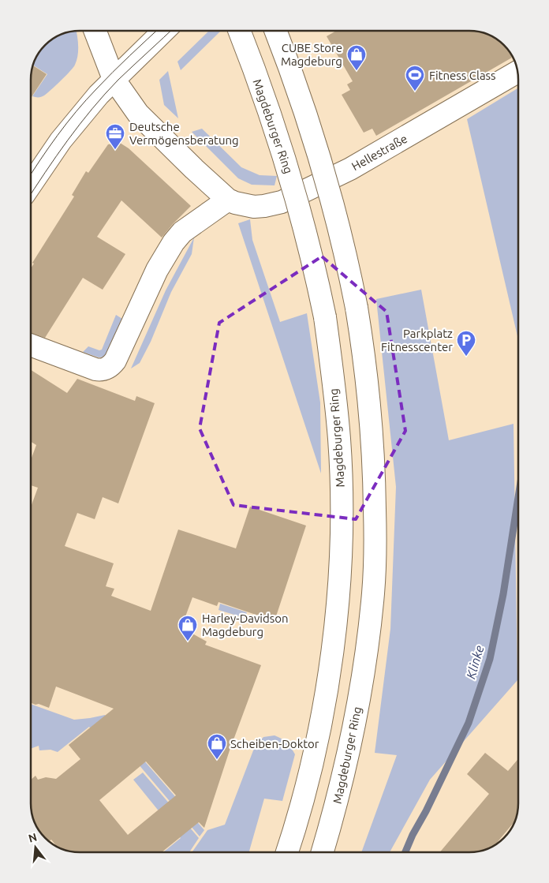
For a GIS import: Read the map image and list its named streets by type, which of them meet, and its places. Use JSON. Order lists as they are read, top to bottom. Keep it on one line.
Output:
{"streets":{"main road":["Magdeburger Ring","Hellestraße"]},"water":["Klinke"],"places":{"shop":["CUBE Store Magdeburg","Harley-Davidson Magdeburg","Scheiben-Doktor"],"sports":["Fitness Class"],"office":["Deutsche Vermögensberatung"],"parking":["Parkplatz Fitnesscenter"]},"north":"top"}
